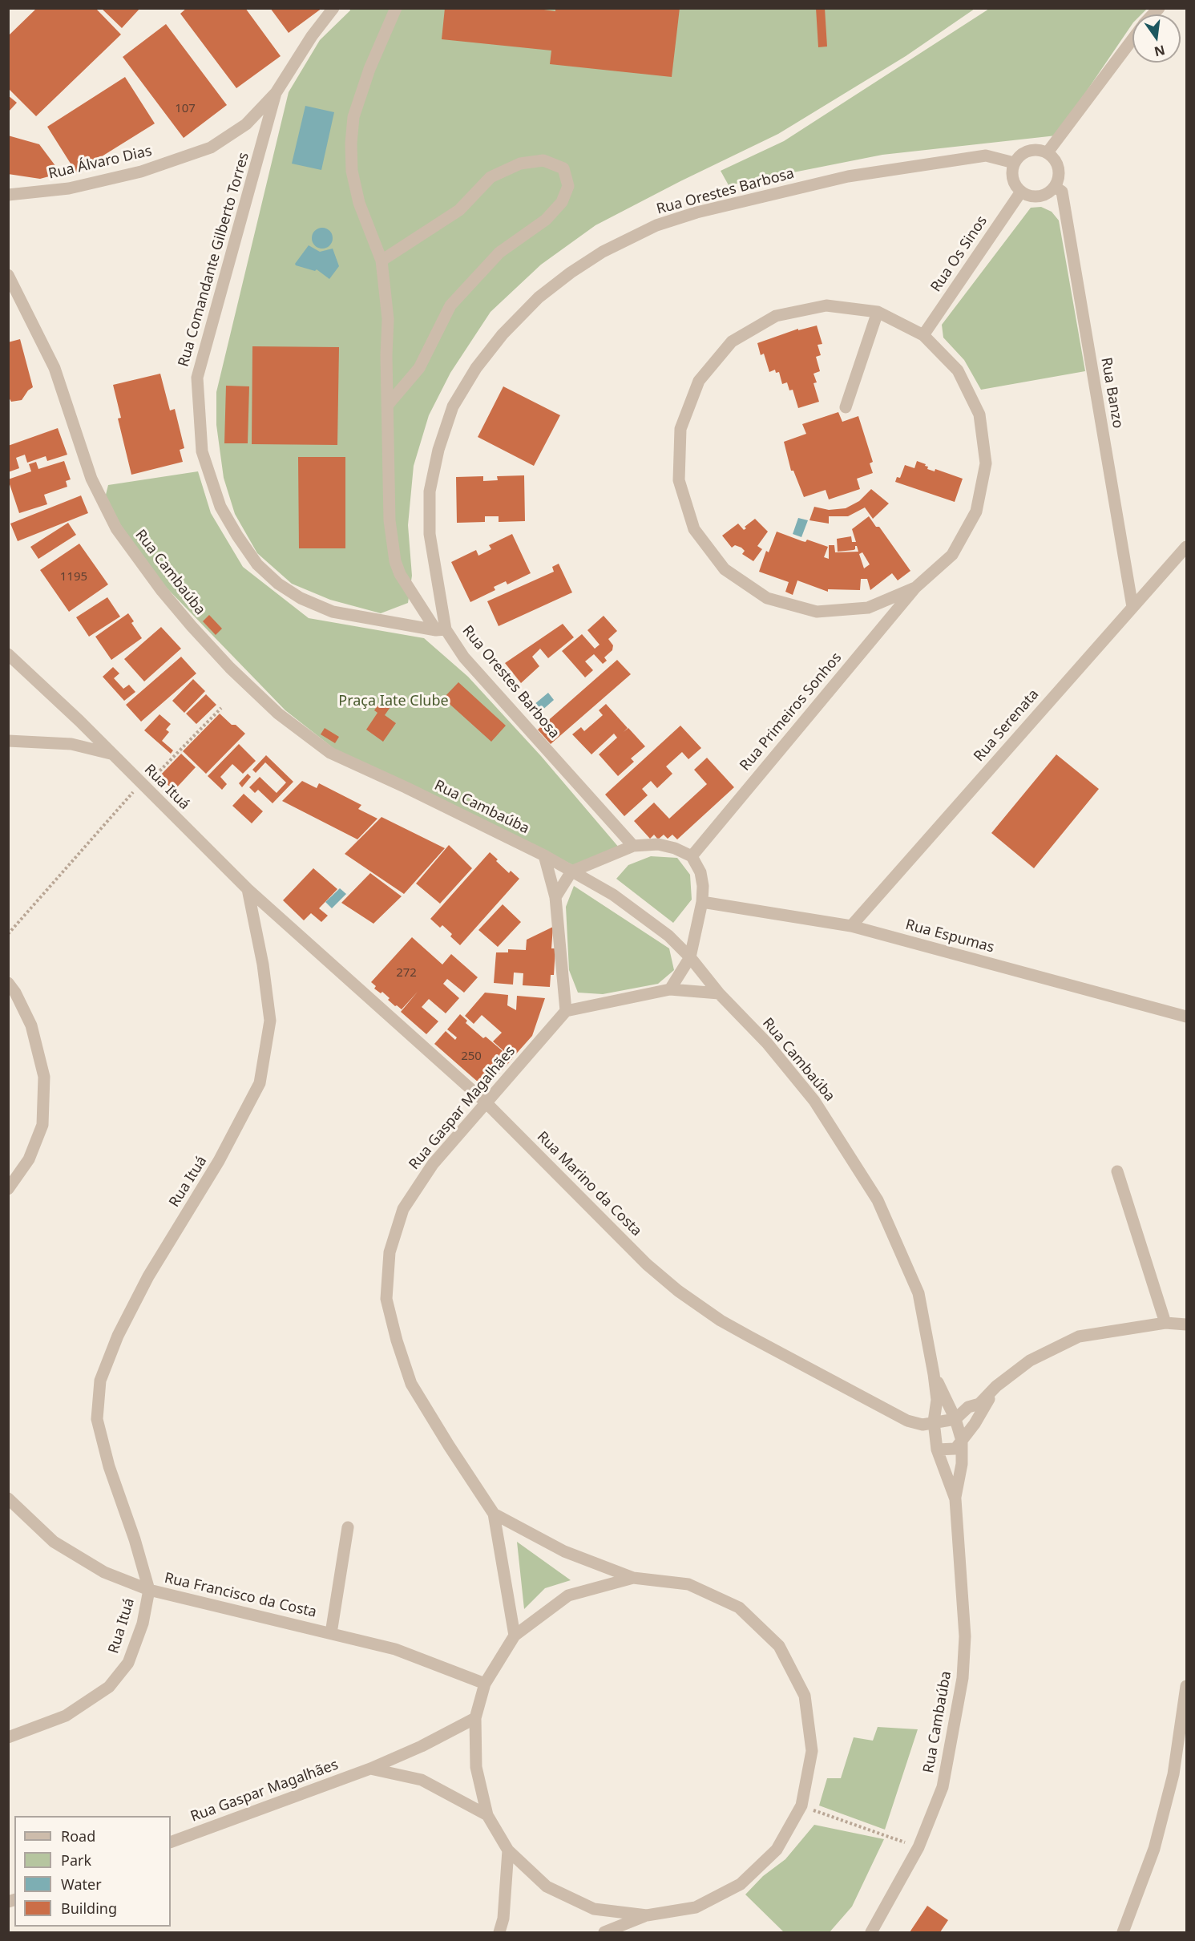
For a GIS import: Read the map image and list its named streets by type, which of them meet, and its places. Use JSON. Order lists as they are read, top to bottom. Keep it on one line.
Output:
{"streets":{"street":["Rua Álvaro Dias","Rua Orestes Barbosa","Rua Os Sinos","Rua Comandante Gilberto Torres","Rua Banzo","Rua Cambaúba","Rua Primeiros Sonhos","Rua Serenata","Rua Ituá","Rua Espumas","Rua Gaspar Magalhães","Rua Marino da Costa","Rua Francisco da Costa"]},"crossings":[["Rua Álvaro Dias","Rua Comandante Gilberto Torres"],["Rua Orestes Barbosa","Rua Os Sinos"],["Rua Orestes Barbosa","Rua Comandante Gilberto Torres"],["Rua Orestes Barbosa","Rua Banzo"],["Rua Os Sinos","Rua Banzo"],["Rua Os Sinos","Rua Primeiros Sonhos"],["Rua Banzo","Rua Serenata"],["Rua Cambaúba","Rua Marino da Costa"],["Rua Serenata","Rua Espumas"],["Rua Ituá","Rua Marino da Costa"],["Rua Ituá","Rua Francisco da Costa"],["Rua Gaspar Magalhães","Rua Marino da Costa"]],"parks":["Praça Iate Clube"],"house_numbers":["107","1195","272","250"],"legend":["Road","Park","Water","Building"],"north":"bottom"}
